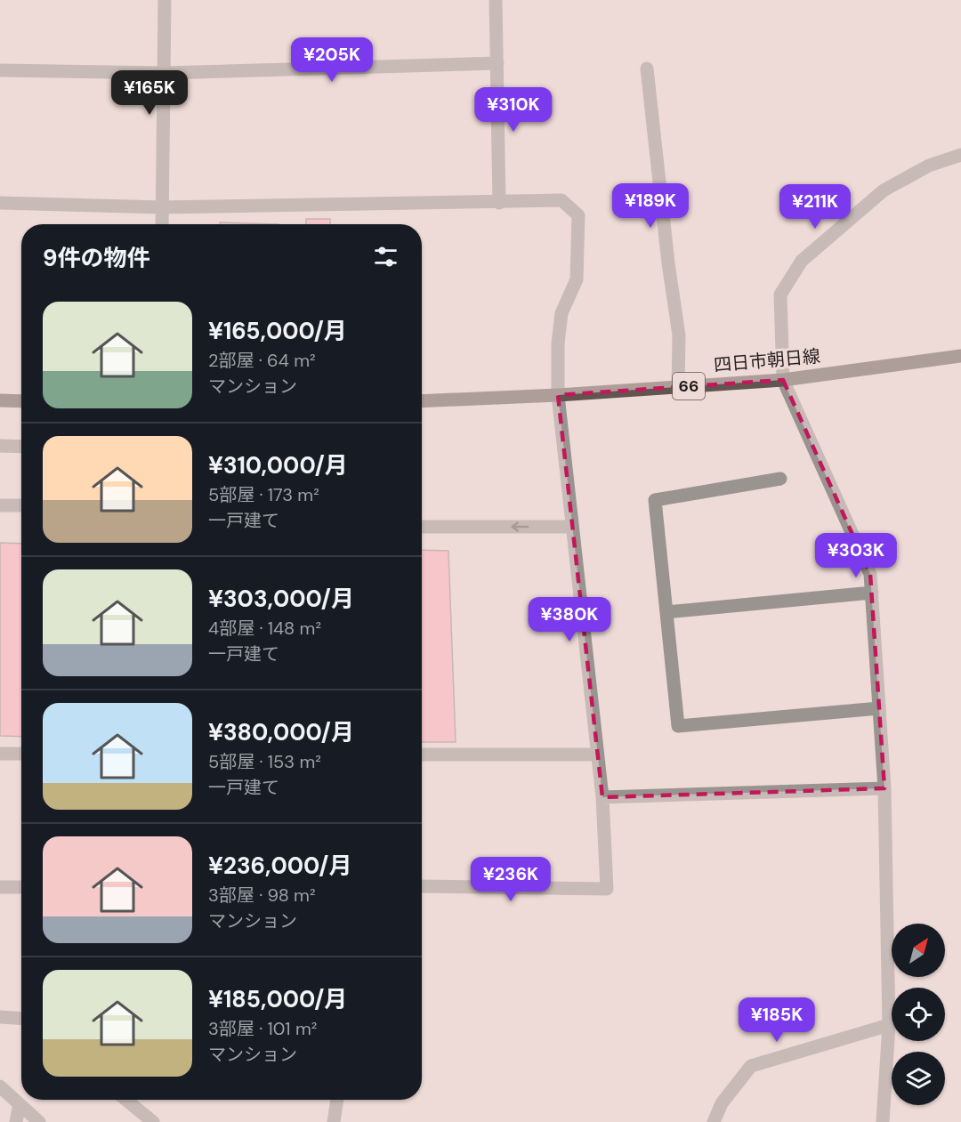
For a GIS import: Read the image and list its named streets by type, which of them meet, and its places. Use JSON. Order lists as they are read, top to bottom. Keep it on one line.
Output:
{"streets":{"main road":["四日市朝日線","66"]},"north":"top right","page":{"price":["¥205K","¥165K","¥310K","¥189K","¥211K","¥303K","¥380K","¥236K","¥185K"],"heading":"9件の物件","list":[{"name":"¥165,000/月","note":"2部屋 · 64 m² · マンション"},{"name":"¥310,000/月","note":"5部屋 · 173 m² · 一戸建て"},{"name":"¥303,000/月","note":"4部屋 · 148 m² · 一戸建て"},{"name":"¥380,000/月","note":"5部屋 · 153 m² · 一戸建て"},{"name":"¥236,000/月","note":"3部屋 · 98 m² · マンション"},{"name":"¥185,000/月","note":"3部屋 · 101 m² · マンション"}]}}
